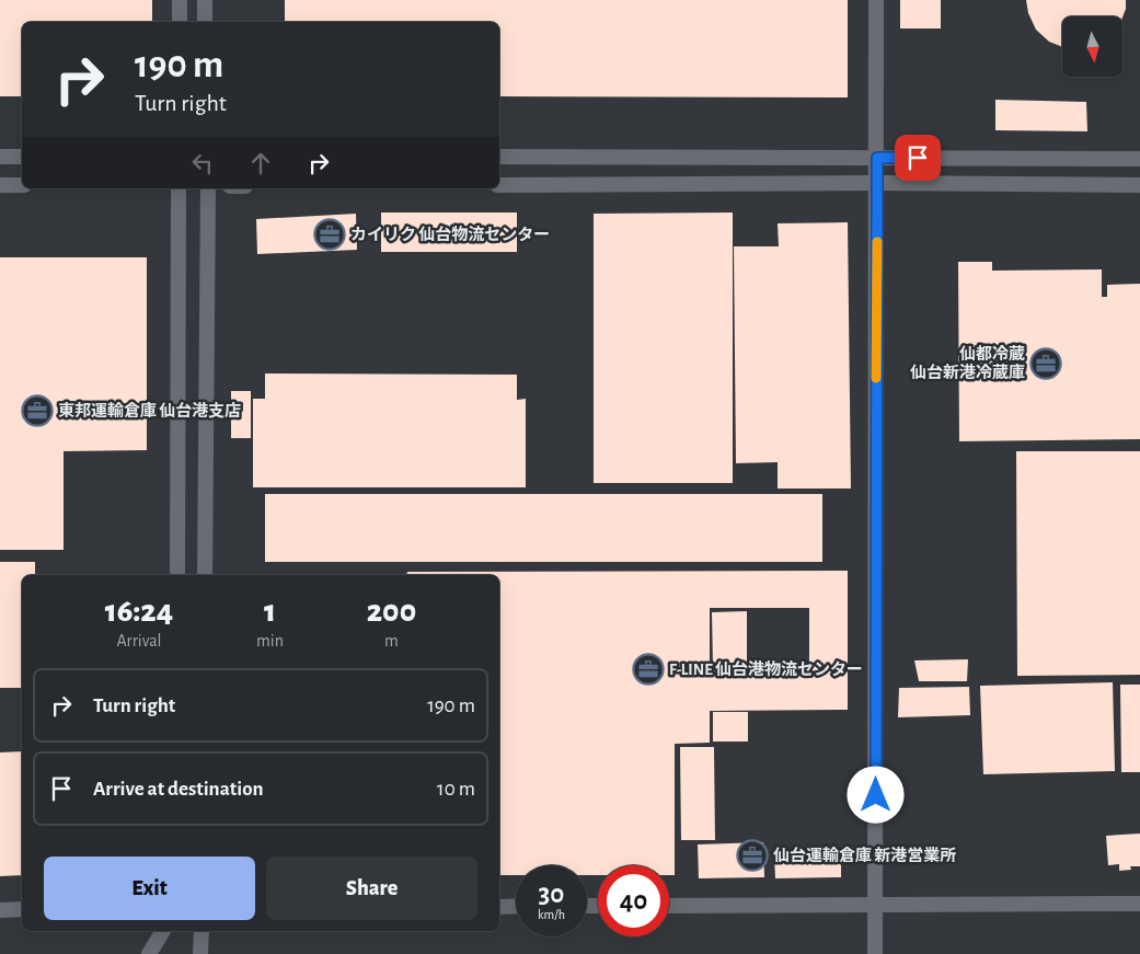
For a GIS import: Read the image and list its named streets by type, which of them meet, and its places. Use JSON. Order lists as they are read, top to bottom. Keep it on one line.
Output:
{"places":{"office":["カイリク 仙台物流センター","仙都冷蔵 仙台新港冷蔵庫","東邦運輸倉庫 仙台港支店","F-LINE 仙台港物流センター","仙台運輸倉庫 新港営業所"]},"north":"bottom","page":{"turn":["190 m","Turn right"],"eta":["16:24","Arrival","1","min","200","m"],"list":[{"name":"Turn right","value":"190 m"},{"name":"Arrive at destination","value":"10 m"}],"buttons":["Exit","Share"],"speed":"30 km/h","limit":"40"}}
